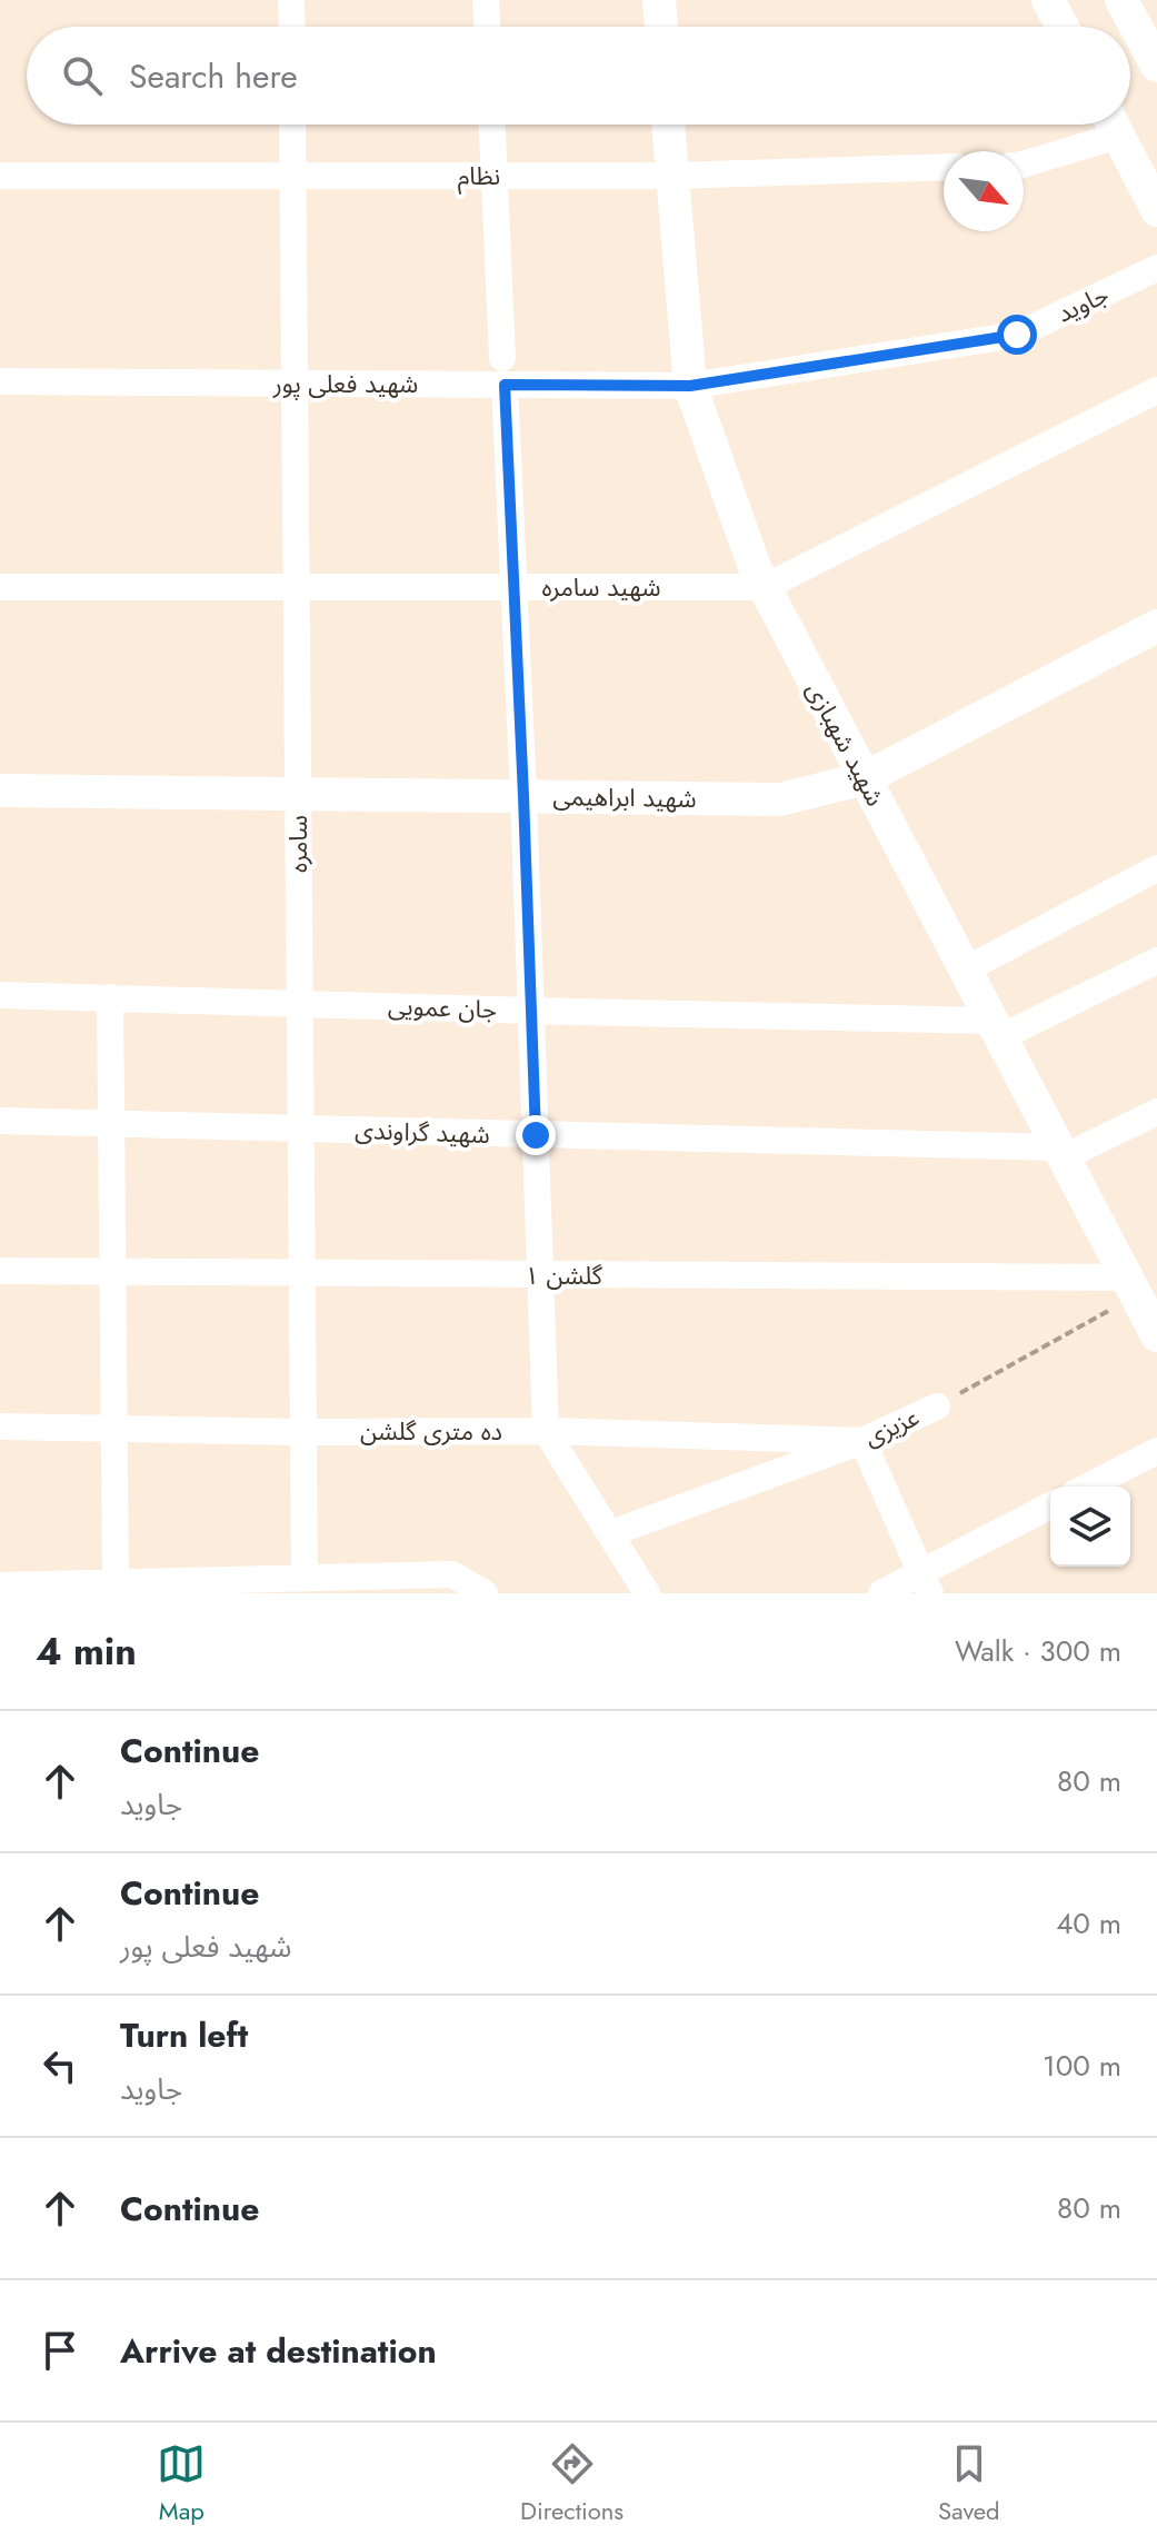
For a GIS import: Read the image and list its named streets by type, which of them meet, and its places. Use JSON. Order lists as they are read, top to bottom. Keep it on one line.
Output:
{"streets":{"street":["نظام","جاوید","شهید فعلی پور","شهید سامره","شهید شهبازی","شهید ابراهیمی","سامره","جان عمویی","شهید گراوندی","گلشن ۱","عزیزی","ده متری گلشن"]},"crossings":[["نظام","شهید شهبازی"],["نظام","سامره"],["جاوید","شهید فعلی پور"],["جاوید","شهید شهبازی"],["شهید فعلی پور","شهید شهبازی"],["شهید فعلی پور","سامره"],["شهید سامره","شهید شهبازی"],["شهید سامره","سامره"],["شهید شهبازی","شهید ابراهیمی"],["شهید شهبازی","جان عمویی"],["شهید شهبازی","شهید گراوندی"],["شهید شهبازی","گلشن ۱"],["شهید شهبازی","عزیزی"],["شهید ابراهیمی","سامره"],["سامره","جان عمویی"],["سامره","شهید گراوندی"],["سامره","گلشن ۱"],["سامره","ده متری گلشن"],["گلشن ۱","عزیزی"],["عزیزی","ده متری گلشن"]],"north":"bottom right","page":{"search":"Search here","heading":["4 min","Walk · 300 m"],"list":[["Continue","جاوید","80 m"],["Continue","شهید فعلی پور","40 m"],["Turn left","جاوید","100 m"],["Continue","80 m"],"Arrive at destination"],"nav":["Map","Directions","Saved"]}}
